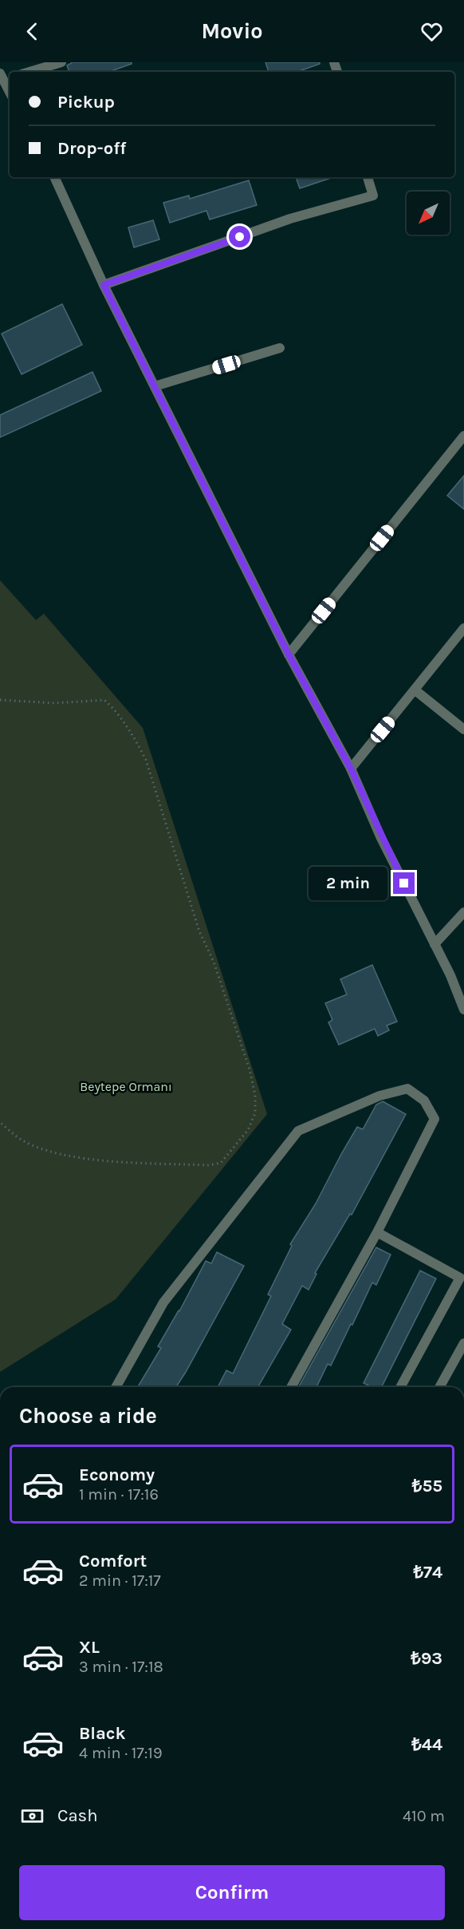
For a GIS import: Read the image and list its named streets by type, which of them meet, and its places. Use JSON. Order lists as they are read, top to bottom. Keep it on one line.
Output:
{"parks":["Beytepe Ormanı"],"north":"bottom left","page":{"header":"Movio","banner":["Pickup","Drop-off"],"bubble":"2 min","heading":"Choose a ride","list":[{"name":"Economy","note":"1 min · 17:16","value":"₺55"},{"name":"Comfort","note":"2 min · 17:17","value":"₺74"},{"name":"XL","note":"3 min · 17:18","value":"₺93"},{"name":"Black","note":"4 min · 17:19","value":"₺44"}],"pay":["Cash","410 m"],"buttons":"Confirm"}}
